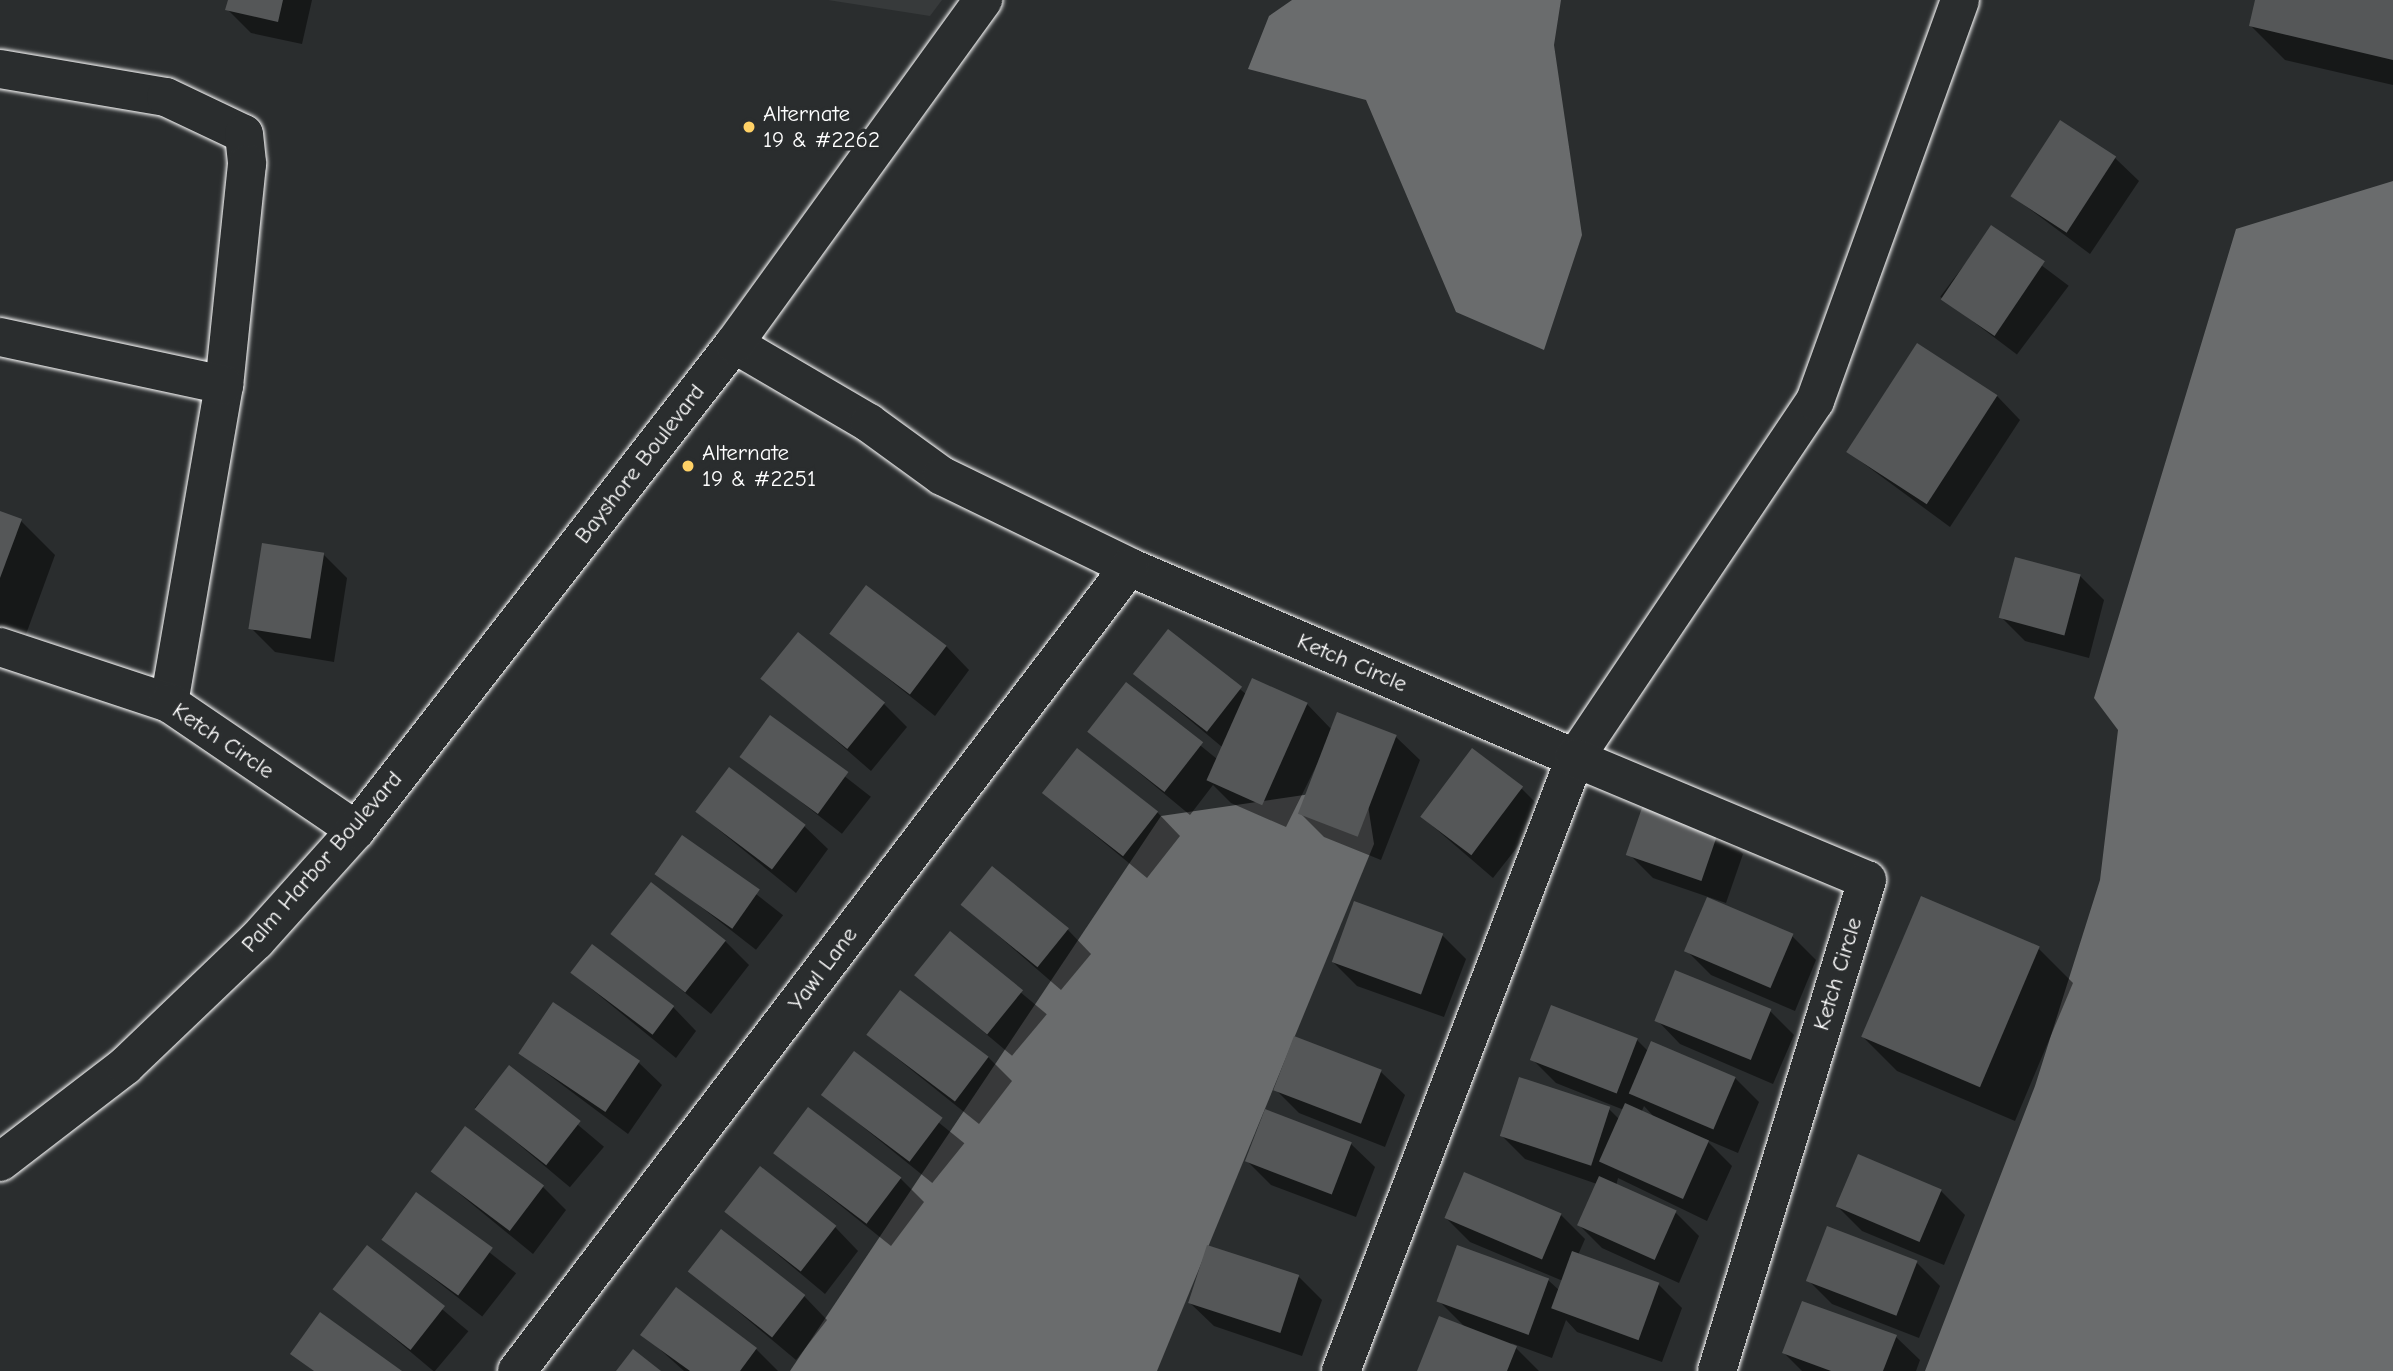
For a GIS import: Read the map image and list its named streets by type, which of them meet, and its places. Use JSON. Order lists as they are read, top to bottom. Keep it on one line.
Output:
{"streets":{"street":["Bayshore Boulevard","Ketch Circle","Palm Harbor Boulevard","Yawl Lane"]},"crossings":[["Bayshore Boulevard","Ketch Circle"],["Bayshore Boulevard","Palm Harbor Boulevard"],["Ketch Circle","Palm Harbor Boulevard"],["Ketch Circle","Yawl Lane"]],"places":["Alternate 19 & #2262","Alternate 19 & #2251"]}
